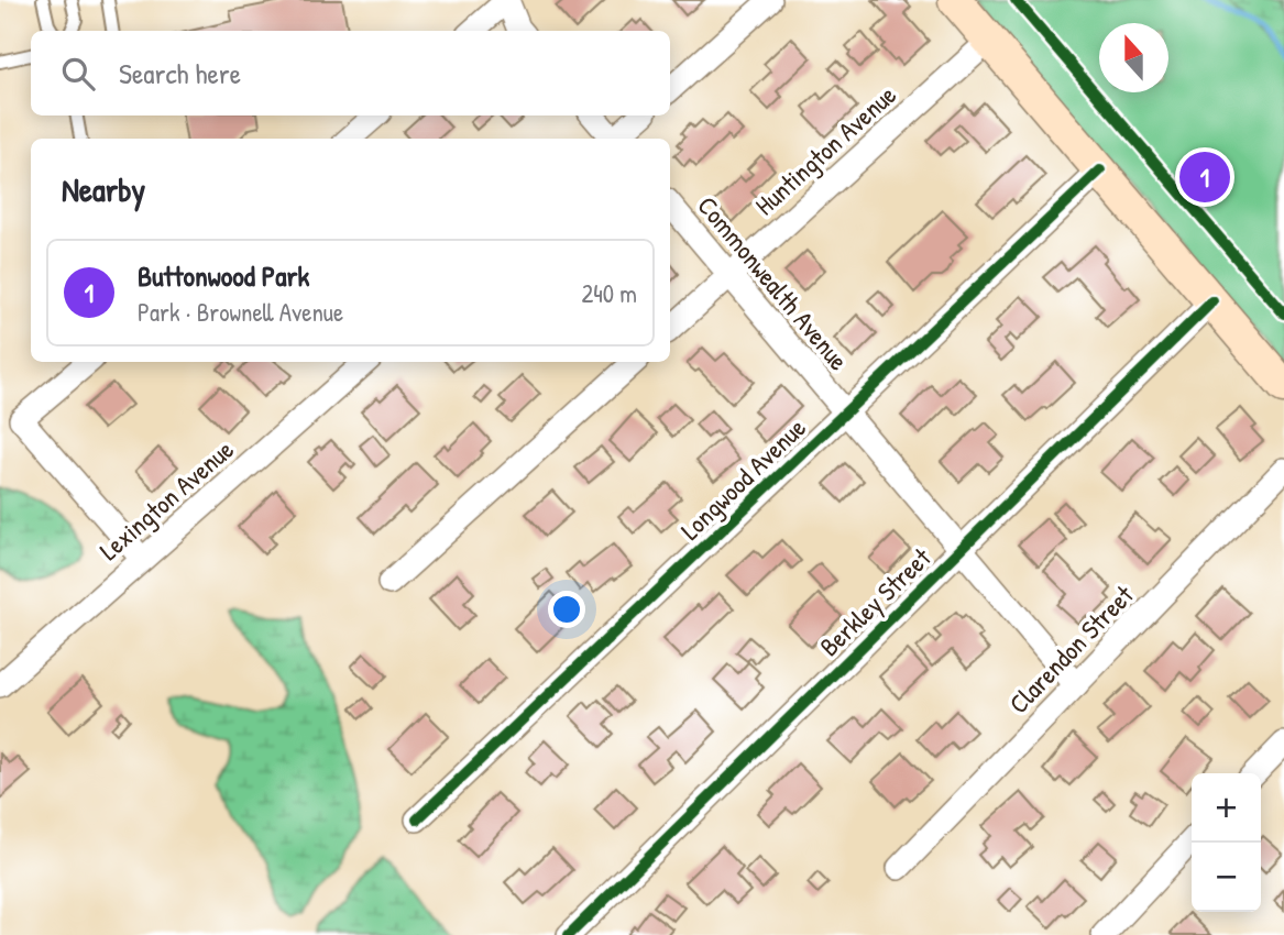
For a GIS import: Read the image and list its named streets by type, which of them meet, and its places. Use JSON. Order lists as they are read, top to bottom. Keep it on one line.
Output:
{"streets":{"street":["Huntington Avenue","Commonwealth Avenue","Longwood Avenue","Lexington Avenue","Berkley Street","Clarendon Street"]},"crossings":[["Huntington Avenue","Commonwealth Avenue"],["Commonwealth Avenue","Longwood Avenue"],["Commonwealth Avenue","Berkley Street"],["Commonwealth Avenue","Clarendon Street"]],"north":"top","page":{"search":"Search here","heading":"Nearby","pins":"1","list":[{"mark":"1","name":"Buttonwood Park","note":"Park · Brownell Avenue","value":"240 m"}],"map_buttons":["+","−"]}}
